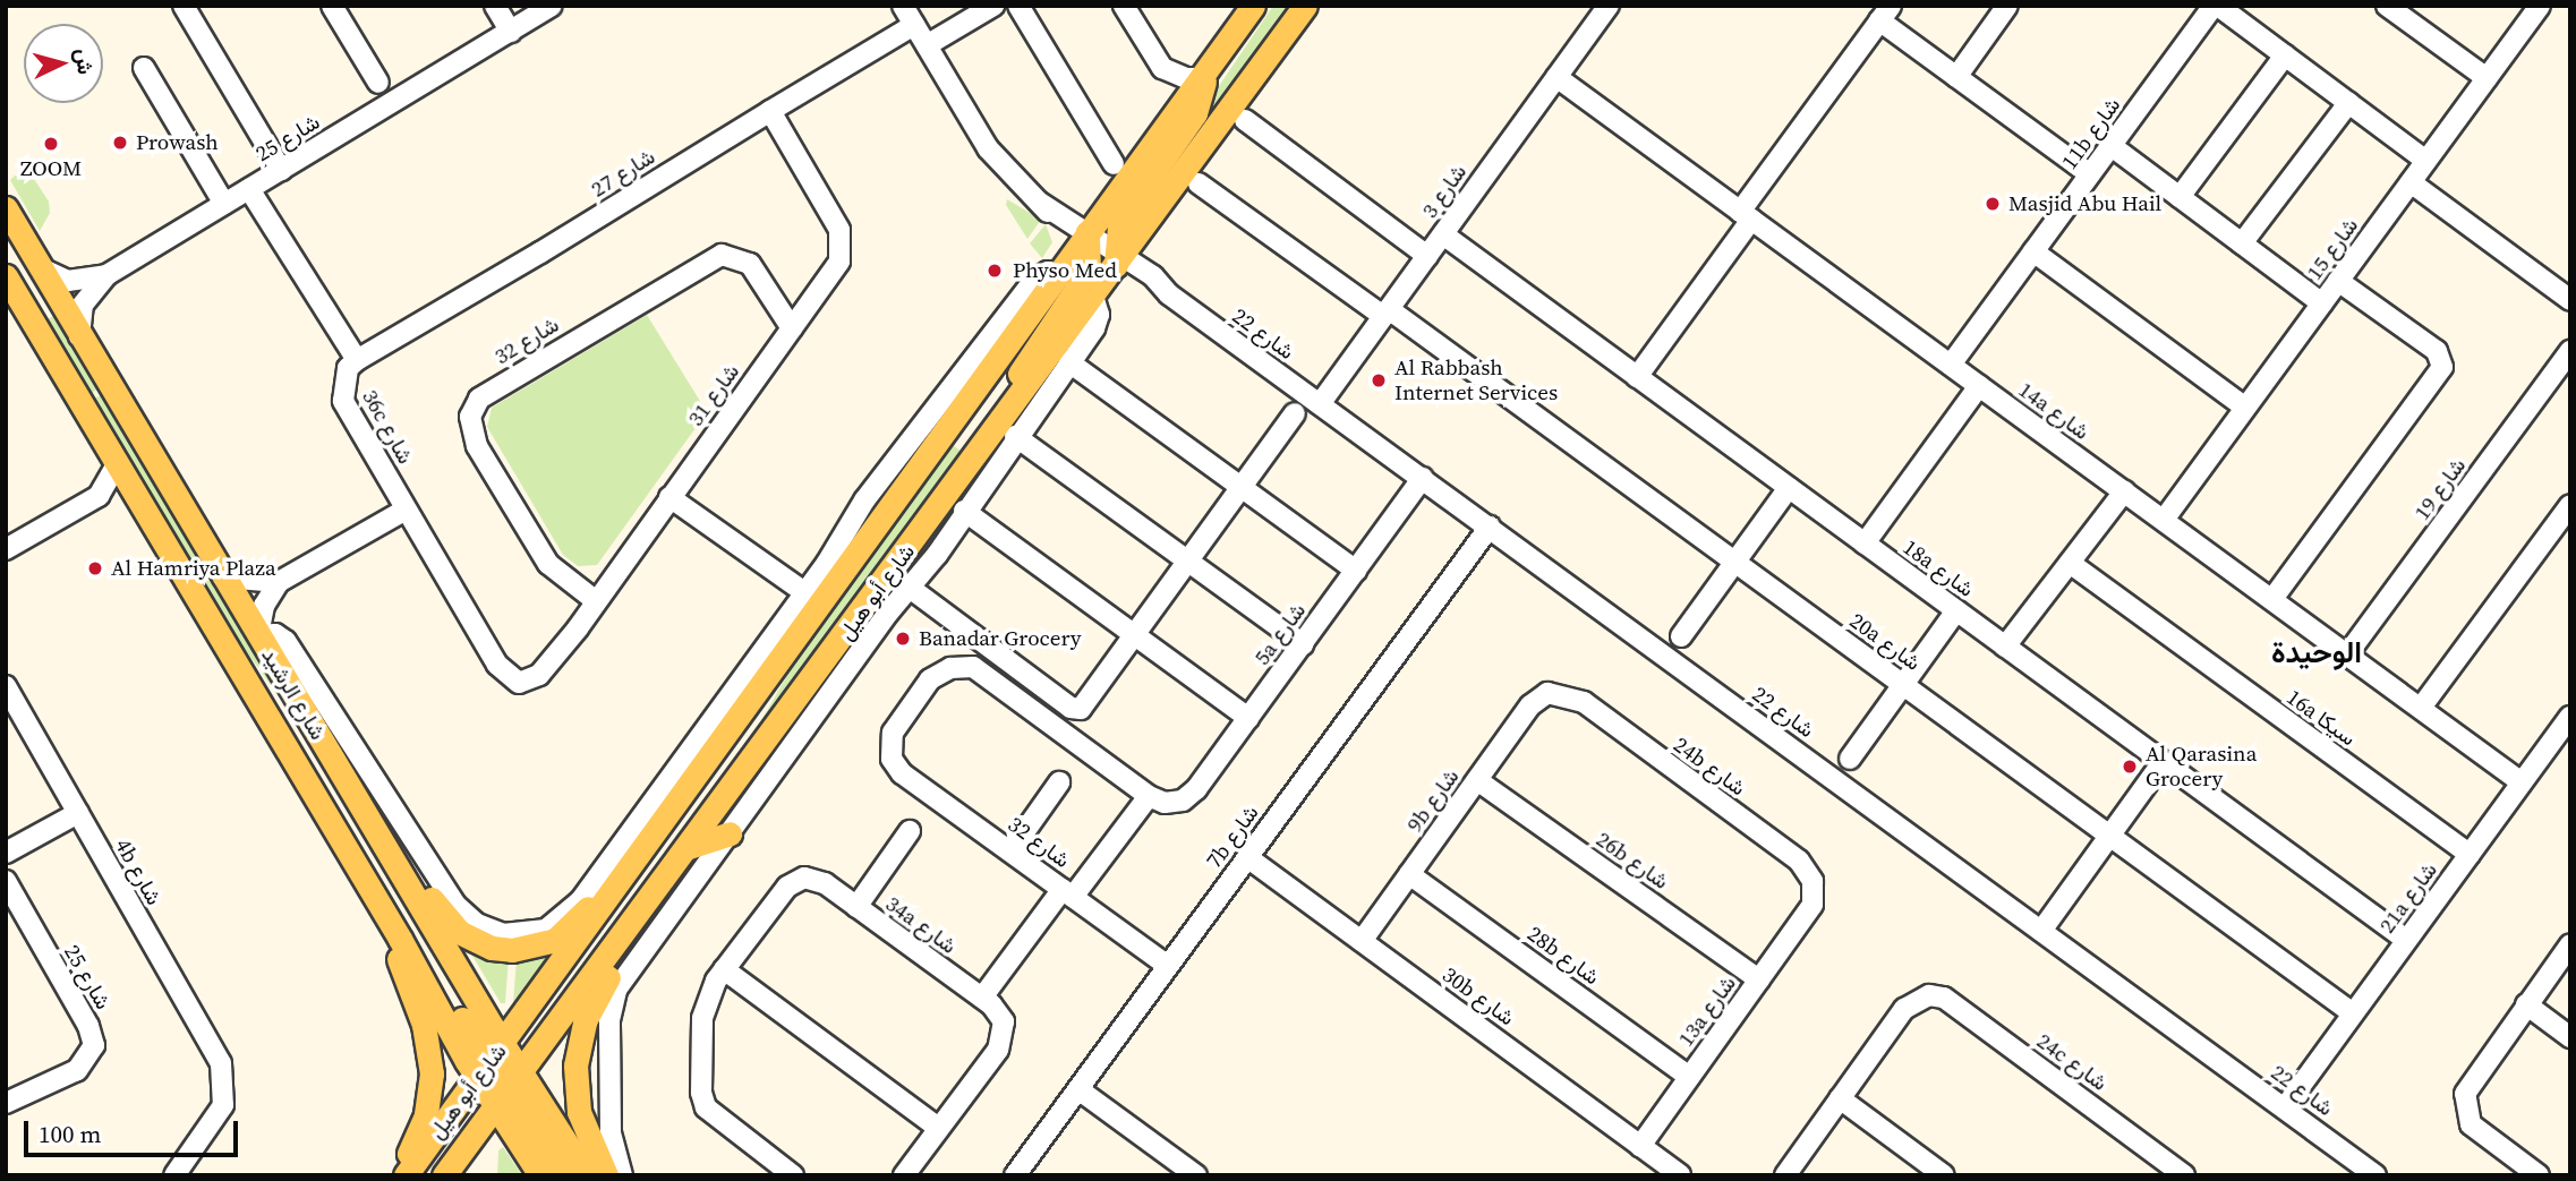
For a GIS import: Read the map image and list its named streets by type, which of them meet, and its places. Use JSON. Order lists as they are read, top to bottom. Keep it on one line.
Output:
{"streets":{"main road":["شارع أبو هيل","شارع الرشيد"],"street":["11b شارع","شارع 25","شارع 27","شارع 3","شارع 15","شارع 22","شارع 32","شارع 31","14a شارع","36c شارع","شارع 19","18a شارع","5a شارع","20a شارع","16a سيكا","24b شارع","9b شارع","7b شارع","26b شارع","4b شارع","21a شارع","34a شارع","28b شارع","30b شارع","13a شارع","24c شارع"]},"crossings":[["11b شارع","14a شارع"],["شارع 25","شارع الرشيد"],["شارع 27","شارع 31"],["شارع 27","36c شارع"],["شارع 3","شارع 22"],["شارع 3","14a شارع"],["شارع 3","18a شارع"],["شارع 3","20a شارع"],["شارع 15","14a شارع"],["شارع 22","شارع أبو هيل"],["شارع 22","5a شارع"],["شارع 22","7b شارع"],["شارع 22","21a شارع"],["شارع 32","شارع 31"],["شارع 32","5a شارع"],["شارع 32","7b شارع"],["شارع 31","36c شارع"],["14a شارع","شارع 19"],["14a شارع","21a شارع"],["18a شارع","21a شارع"],["شارع أبو هيل","شارع الرشيد"],["20a شارع","21a شارع"],["16a سيكا","21a شارع"],["24b شارع","9b شارع"],["24b شارع","13a شارع"],["9b شارع","26b شارع"],["9b شارع","28b شارع"],["9b شارع","30b شارع"],["7b شارع","30b شارع"],["26b شارع","13a شارع"],["28b شارع","13a شارع"],["30b شارع","13a شارع"]],"districts":["الوحيدة"],"places":["Prowash","ZOOM","Masjid Abu Hail","Physo Med","Al Rabbash Internet Services","Al Hamriya Plaza","Banadar Grocery","Al Qarasina Grocery"],"scale_bar":"100 m","north":"right"}
